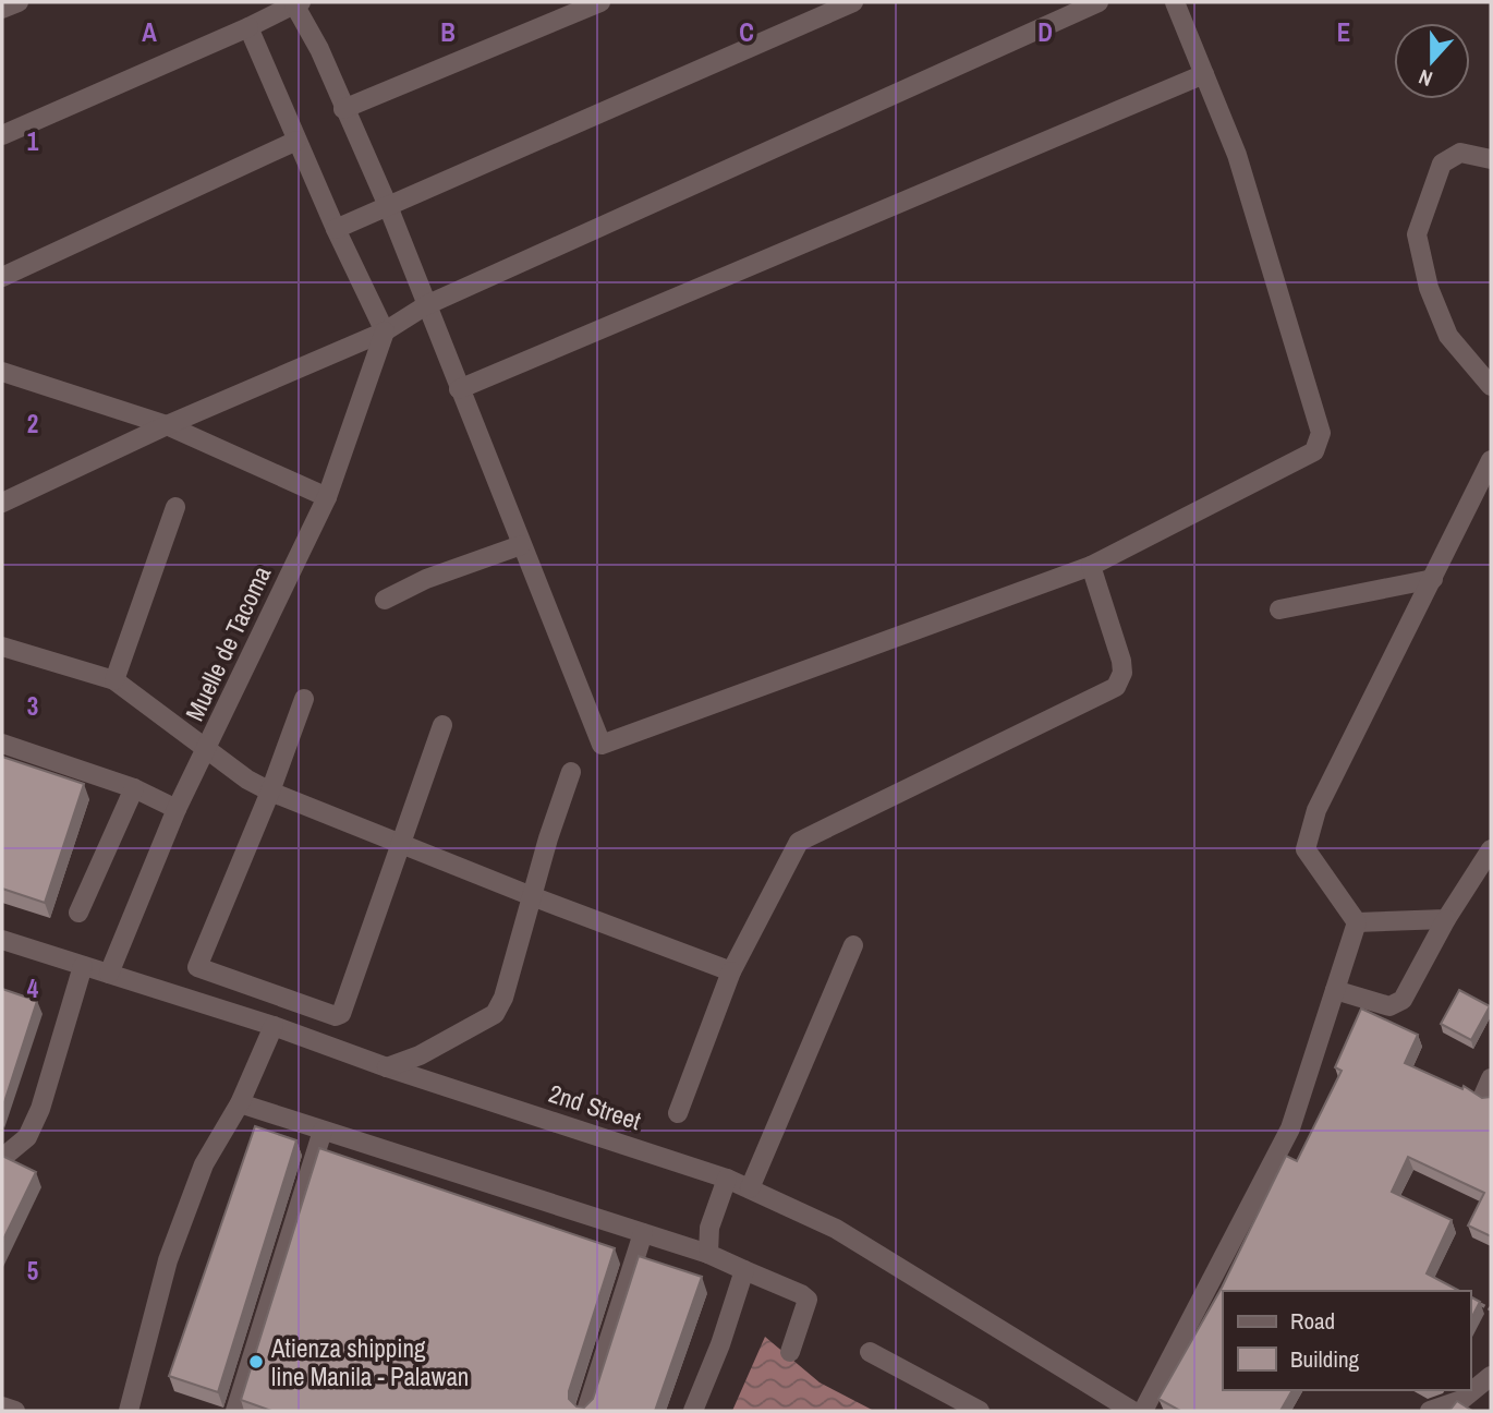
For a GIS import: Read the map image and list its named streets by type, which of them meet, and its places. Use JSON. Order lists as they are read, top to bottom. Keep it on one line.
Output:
{"streets":{"street":["Muelle de Tacoma","2nd Street"]},"crossings":[["Muelle de Tacoma","2nd Street"]],"places":["Atienza shipping line Manila - Palawan"],"legend":["Road","Building"],"north":"bottom","grid":{"columns":["A","B","C","D","E"],"rows":["1","2","3","4","5"]}}
